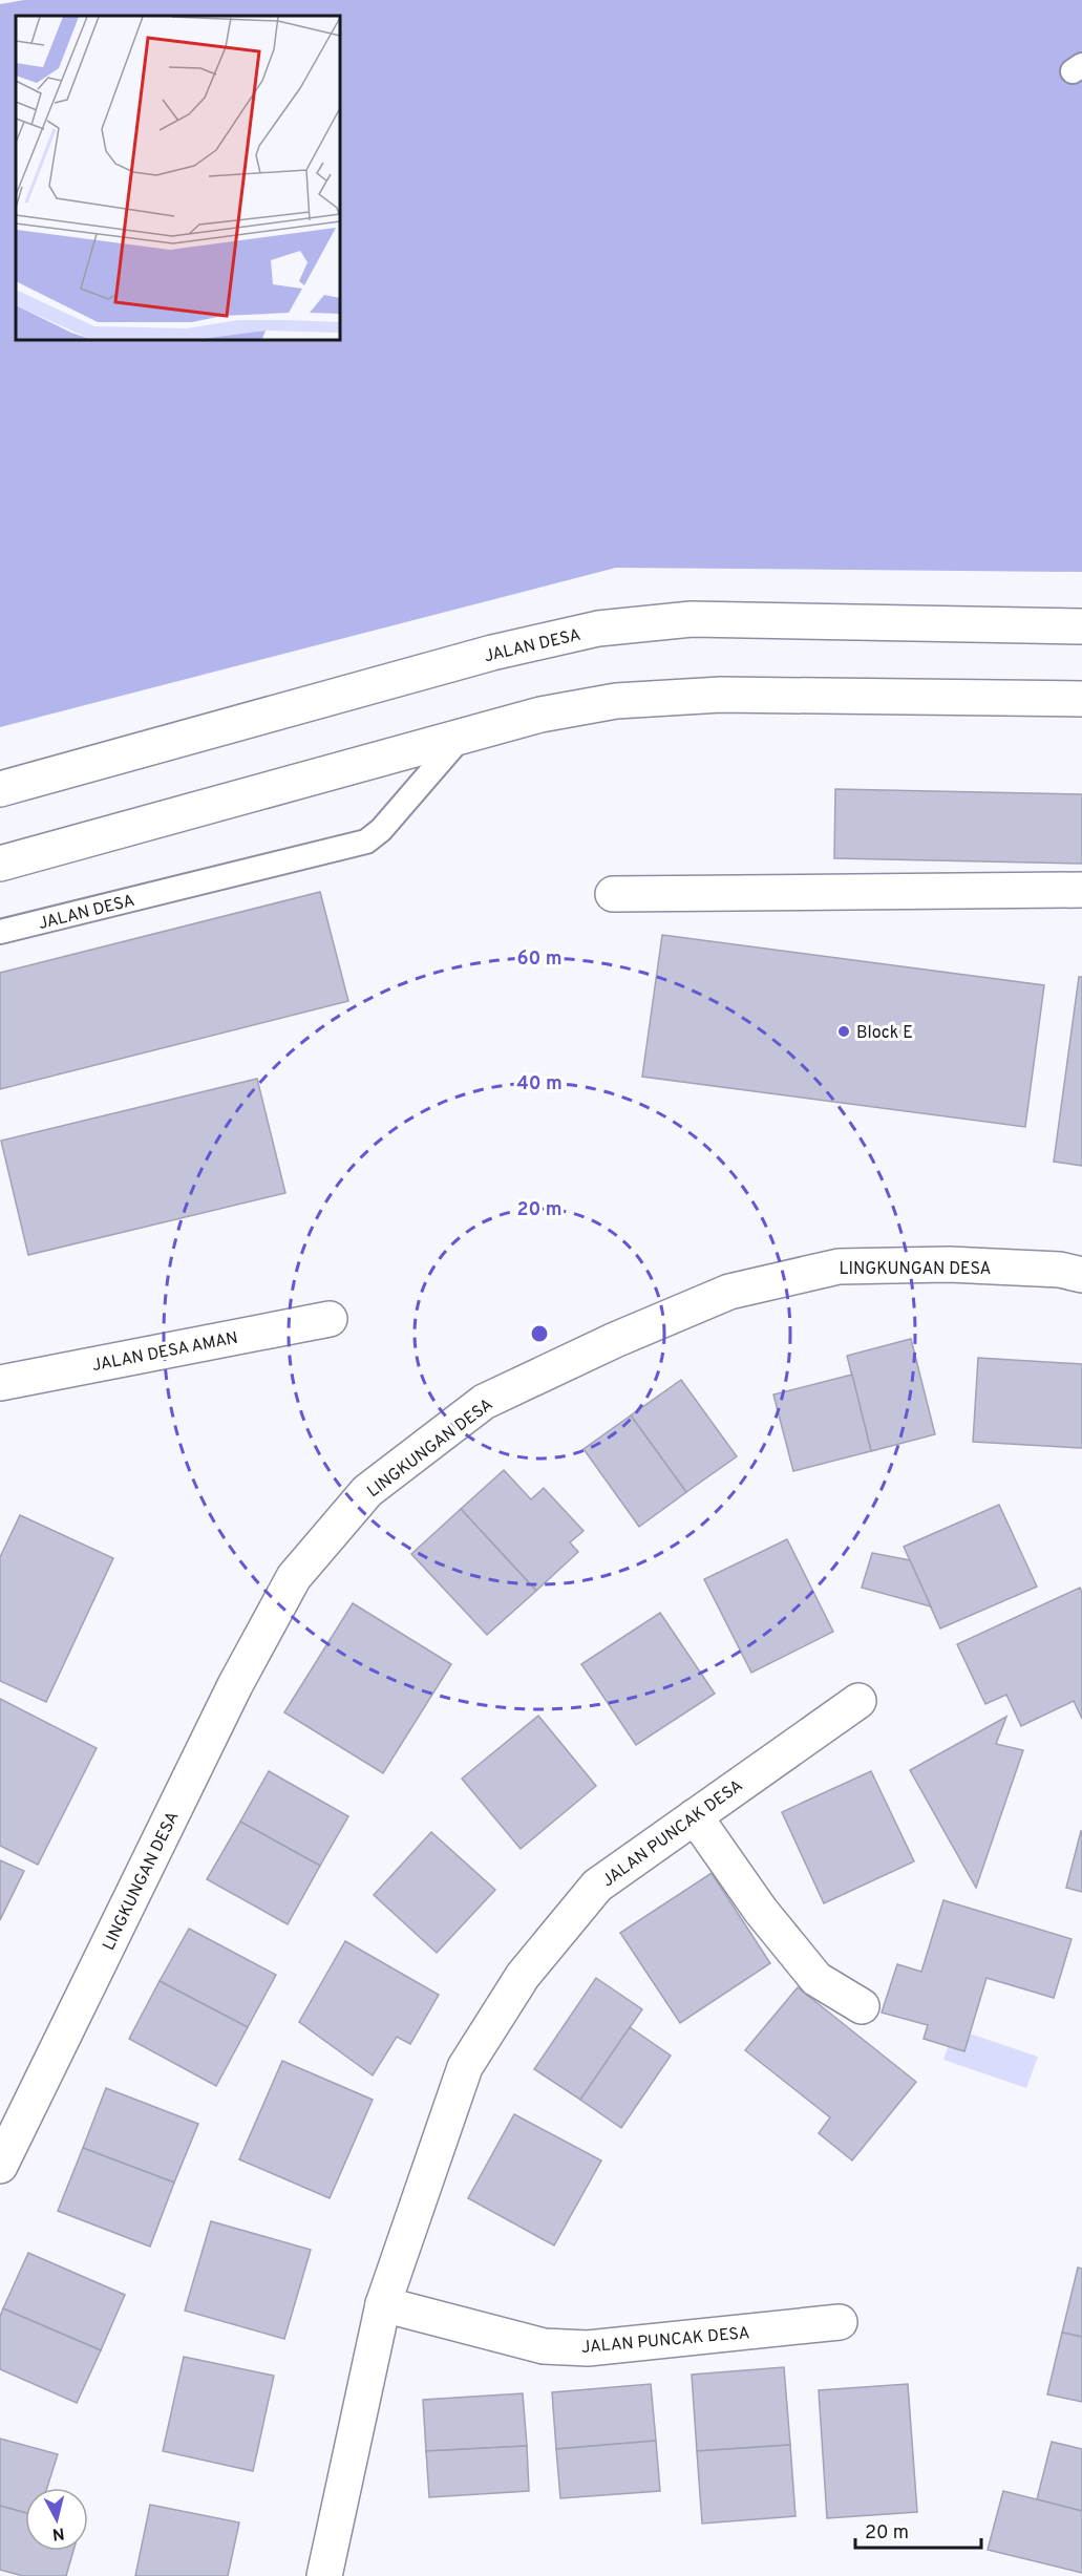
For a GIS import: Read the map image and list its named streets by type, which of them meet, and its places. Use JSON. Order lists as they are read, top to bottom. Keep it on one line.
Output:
{"streets":{"street":["JALAN DESA","LINGKUNGAN DESA","JALAN DESA AMAN","JALAN PUNCAK DESA"]},"places":["Block E"],"scale_bar":"20 m","north":"bottom","rings":["60 m","40 m","20 m"]}
